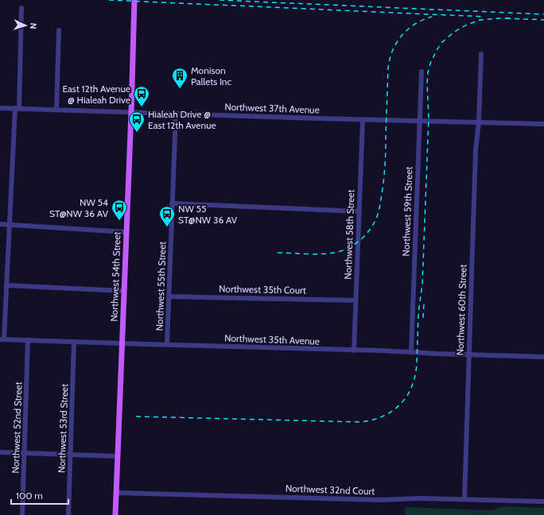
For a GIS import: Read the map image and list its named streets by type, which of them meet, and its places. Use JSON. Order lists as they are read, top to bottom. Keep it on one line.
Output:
{"streets":{"main road":["Northwest 54th Street"],"street":["Northwest 37th Avenue","Northwest 59th Street","Northwest 58th Street","Northwest 55th Street","Northwest 35th Court","Northwest 60th Street","Northwest 35th Avenue","Northwest 52nd Street","Northwest 53rd Street","Northwest 32nd Court"]},"crossings":[["Northwest 37th Avenue","Northwest 59th Street"],["Northwest 37th Avenue","Northwest 58th Street"],["Northwest 37th Avenue","Northwest 54th Street"],["Northwest 37th Avenue","Northwest 55th Street"],["Northwest 37th Avenue","Northwest 60th Street"],["Northwest 59th Street","Northwest 35th Avenue"],["Northwest 58th Street","Northwest 35th Court"],["Northwest 58th Street","Northwest 35th Avenue"],["Northwest 54th Street","Northwest 35th Avenue"],["Northwest 54th Street","Northwest 32nd Court"],["Northwest 55th Street","Northwest 35th Court"],["Northwest 55th Street","Northwest 35th Avenue"],["Northwest 60th Street","Northwest 35th Avenue"],["Northwest 60th Street","Northwest 32nd Court"],["Northwest 35th Avenue","Northwest 52nd Street"],["Northwest 35th Avenue","Northwest 53rd Street"]],"places":{"building":["Monison Pallets Inc"],"bus stop":["East 12th Avenue @ Hialeah Drive","Hialeah Drive @ East 12th Avenue","NW 54 ST@NW 36 AV","NW 55 ST@NW 36 AV"]},"scale_bar":"100 m","north":"right"}
